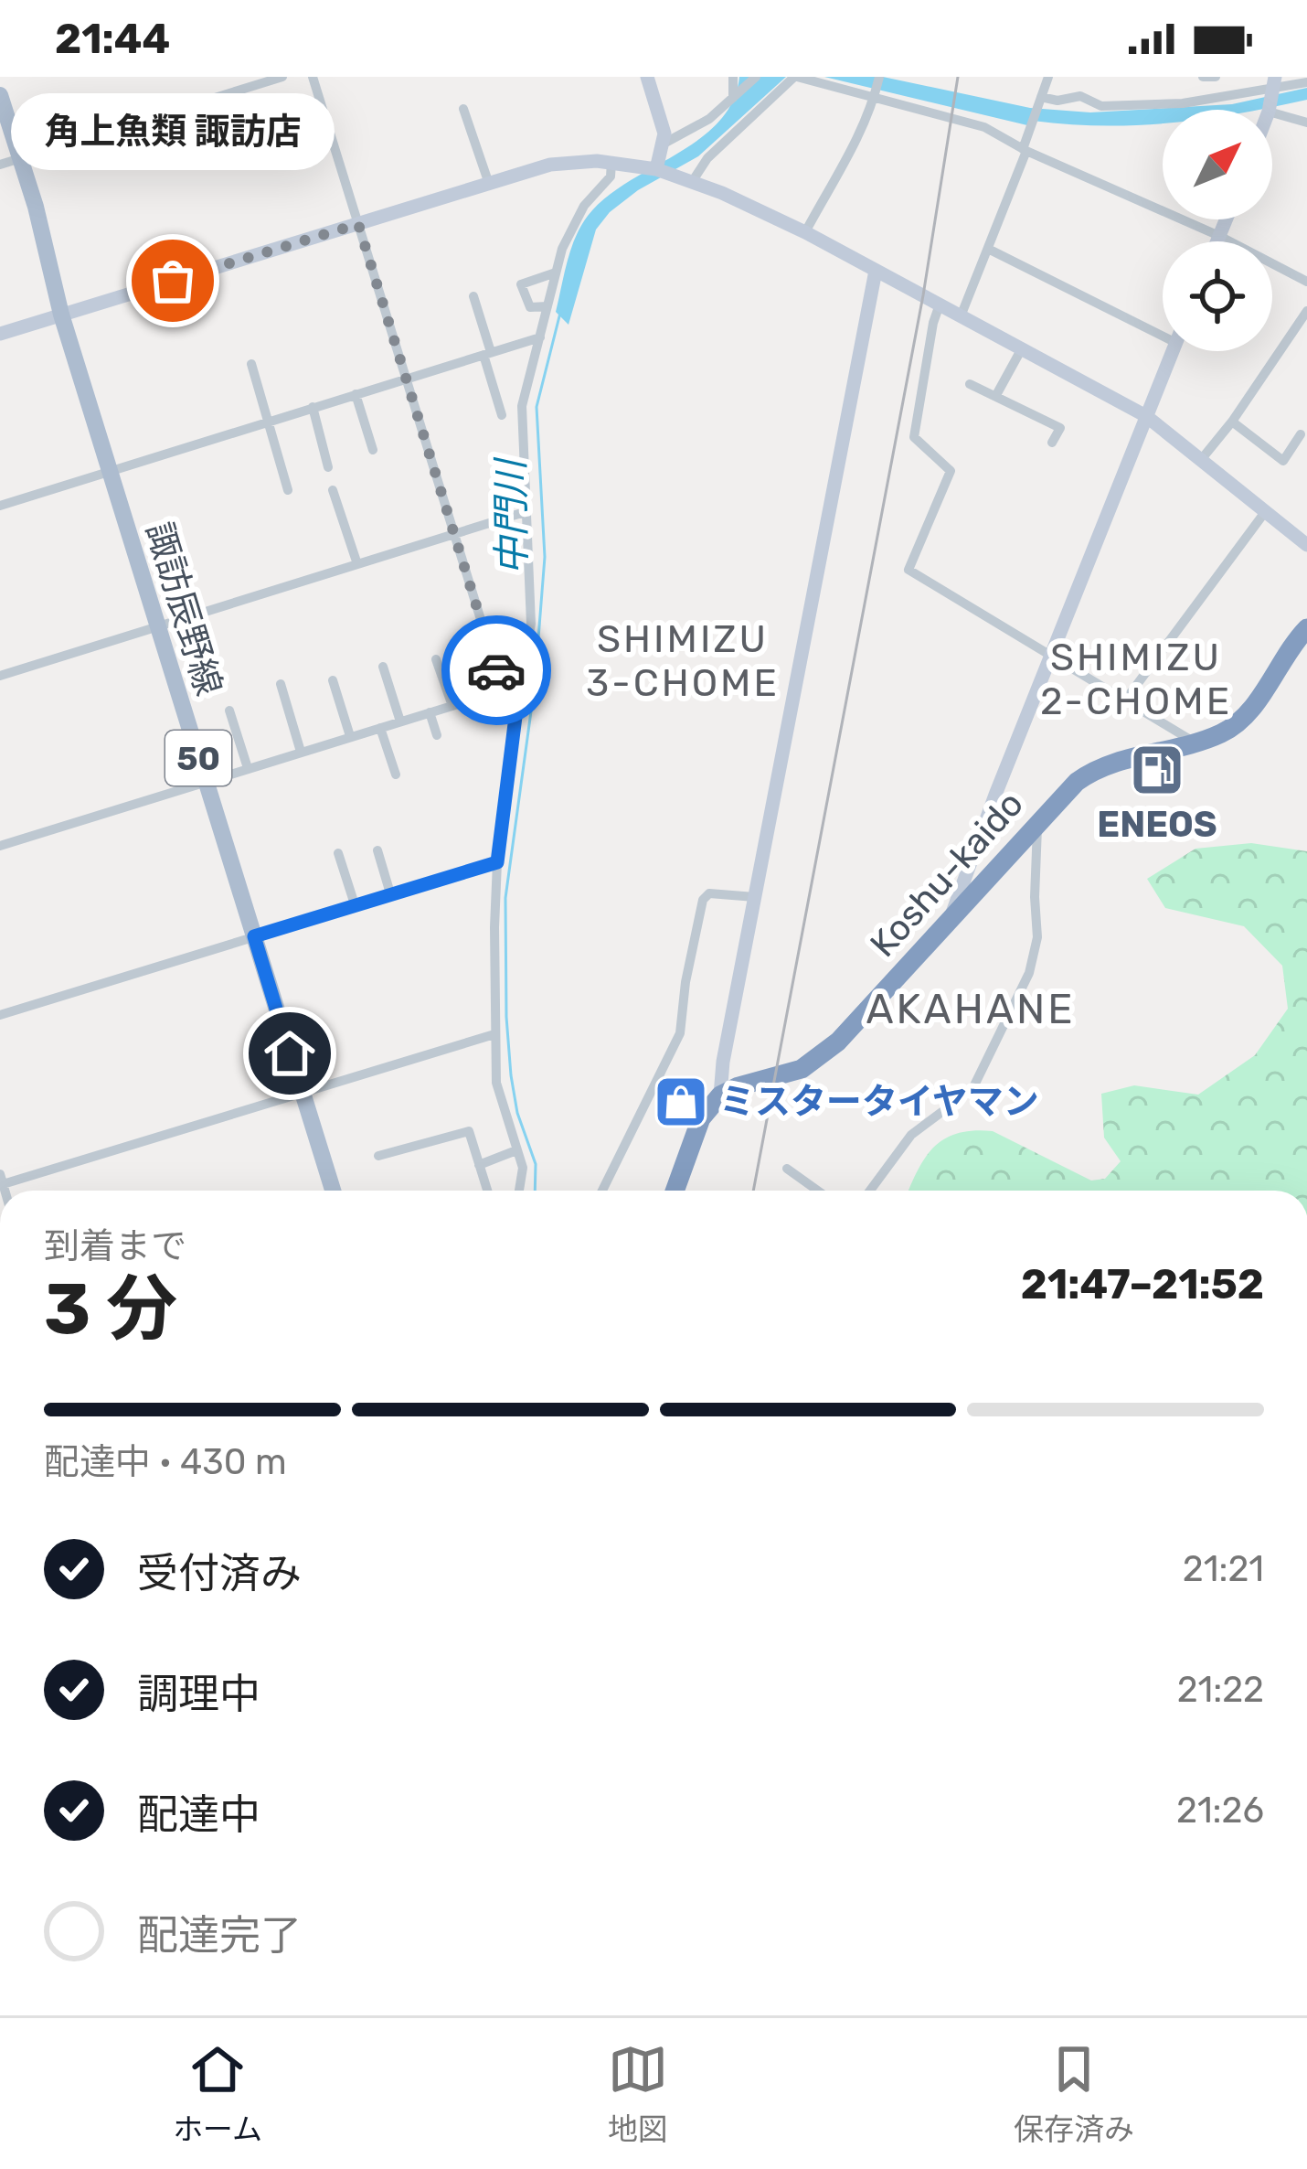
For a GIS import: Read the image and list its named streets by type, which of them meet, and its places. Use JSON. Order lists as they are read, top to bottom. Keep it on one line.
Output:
{"streets":{"highway":["Koshu-kaido"],"main road":["諏訪辰野線","50"]},"districts":["SHIMIZU 3-CHOME","SHIMIZU 2-CHOME","AKAHANE"],"water":["中門川"],"places":{"other":["角上魚類 諏訪店"],"fuel station":["ENEOS"],"shop":["ミスタータイヤマン"]},"north":"top right","page":{"status":"21:44","bubble":"角上魚類 諏訪店","heading":["3 分","到着まで","21:47–21:52"],"bar":"配達中 · 430 m","list":[["受付済み","21:21"],["調理中","21:22"],["配達中","21:26"],"配達完了"],"tabs":["ホーム","地図","保存済み"]}}
